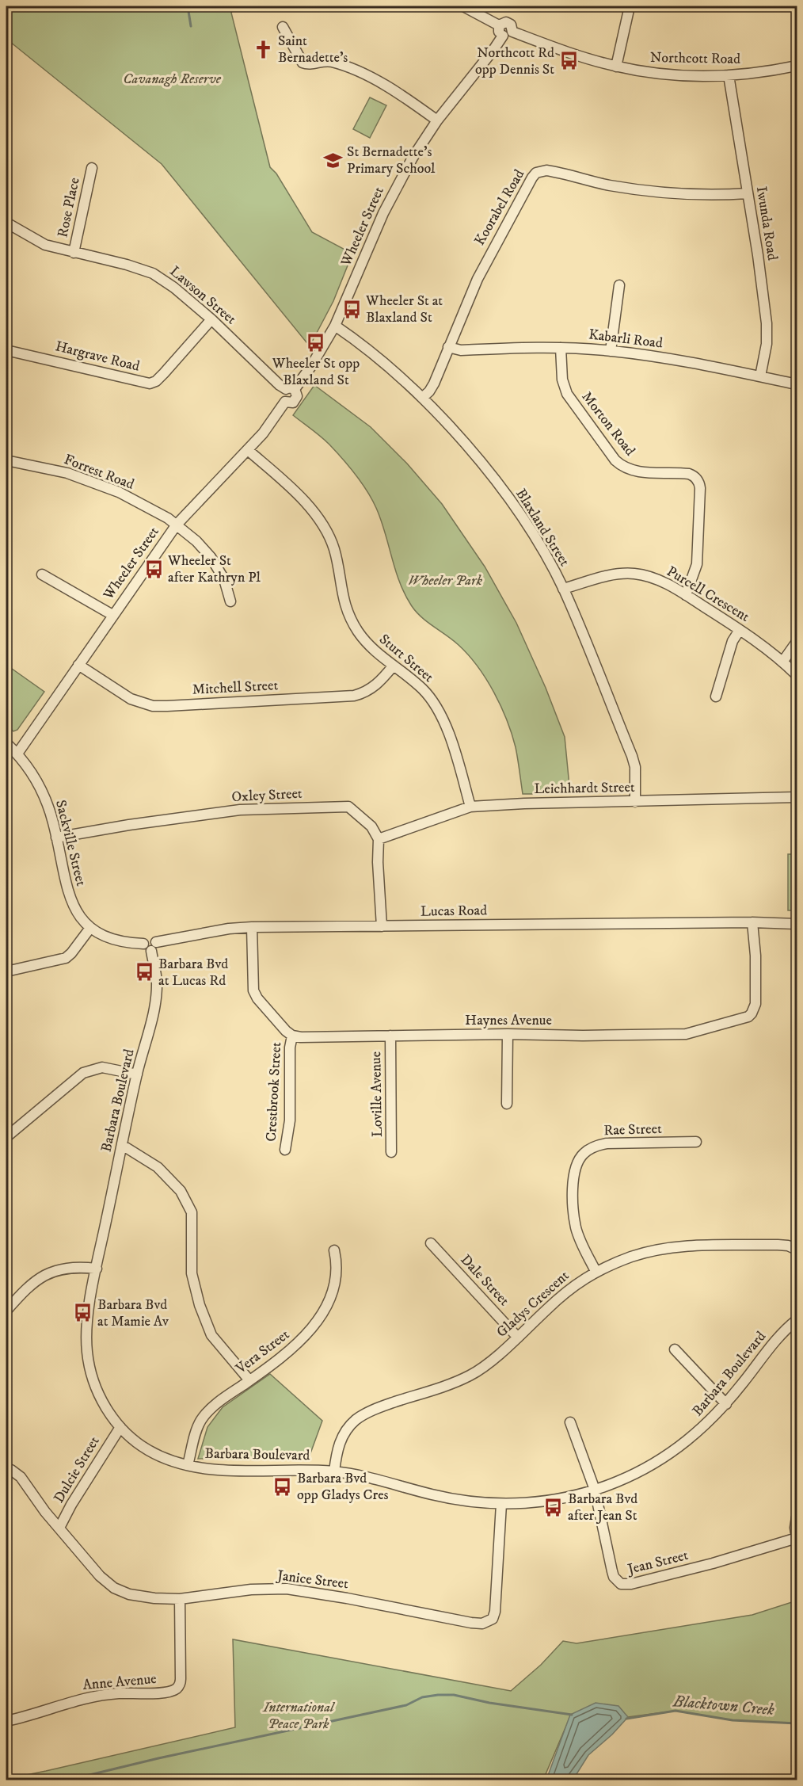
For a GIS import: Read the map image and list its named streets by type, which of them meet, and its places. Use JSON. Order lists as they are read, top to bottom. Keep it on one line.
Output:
{"streets":{"street":["Northcott Road","Rose Place","Koorabel Road","Iwunda Road","Wheeler Street","Lawson Street","Kabarli Road","Hargrave Road","Morton Road","Forrest Road","Blaxland Street","Purcell Crescent","Sturt Street","Mitchell Street","Leichhardt Street","Oxley Street","Sackville Street","Lucas Road","Haynes Avenue","Crestbrook Street","Loville Avenue","Barbara Boulevard","Rae Street","Dale Street","Gladys Crescent","Vera Street","Dulcie Street","Jean Street","Janice Street","Anne Avenue"]},"crossings":[["Northcott Road","Iwunda Road"],["Northcott Road","Wheeler Street"],["Rose Place","Lawson Street"],["Koorabel Road","Iwunda Road"],["Koorabel Road","Kabarli Road"],["Koorabel Road","Blaxland Street"],["Iwunda Road","Kabarli Road"],["Wheeler Street","Lawson Street"],["Wheeler Street","Forrest Road"],["Wheeler Street","Blaxland Street"],["Wheeler Street","Sturt Street"],["Wheeler Street","Mitchell Street"],["Wheeler Street","Sackville Street"],["Lawson Street","Hargrave Road"],["Kabarli Road","Morton Road"],["Morton Road","Purcell Crescent"],["Blaxland Street","Purcell Crescent"],["Blaxland Street","Leichhardt Street"],["Sturt Street","Mitchell Street"],["Sturt Street","Leichhardt Street"],["Leichhardt Street","Oxley Street"],["Oxley Street","Sackville Street"],["Lucas Road","Haynes Avenue"],["Lucas Road","Barbara Boulevard"],["Haynes Avenue","Crestbrook Street"],["Haynes Avenue","Loville Avenue"],["Barbara Boulevard","Gladys Crescent"],["Barbara Boulevard","Vera Street"],["Barbara Boulevard","Dulcie Street"],["Barbara Boulevard","Jean Street"],["Barbara Boulevard","Janice Street"],["Rae Street","Gladys Crescent"],["Dale Street","Gladys Crescent"],["Dulcie Street","Janice Street"],["Janice Street","Anne Avenue"]],"water":["Blacktown Creek"],"parks":["Cavanagh Reserve","Wheeler Park","International Peace Park"],"places":{"church":["Saint Bernadette's"],"bus stop":["Northcott Rd opp Dennis St","Wheeler St at Blaxland St","Wheeler St opp Blaxland St","Wheeler St after Kathryn Pl","Barbara Bvd at Lucas Rd","Barbara Bvd at Mamie Av","Barbara Bvd opp Gladys Cres","Barbara Bvd after Jean St"],"school or university":["St Bernadette's Primary School"]}}
